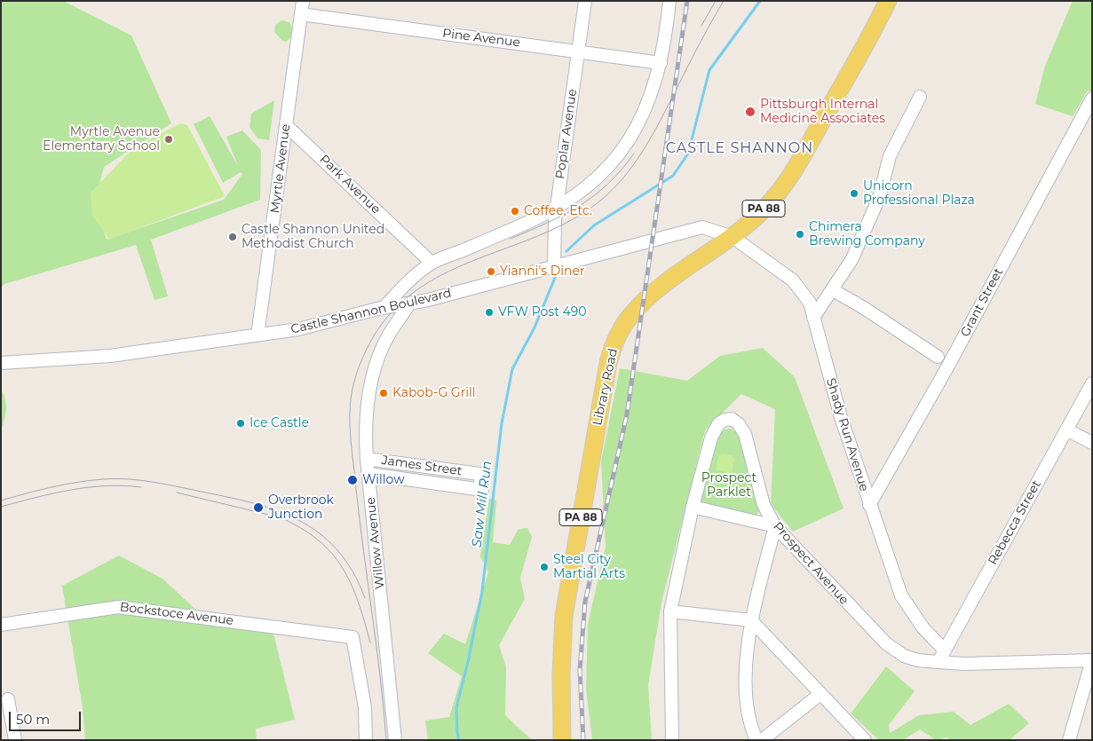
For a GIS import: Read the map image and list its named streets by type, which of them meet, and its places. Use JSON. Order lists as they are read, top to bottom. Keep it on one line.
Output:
{"streets":{"main road":["PA 88","Library Road"],"street":["Pine Avenue","Poplar Avenue","Myrtle Avenue","Park Avenue","Grant Street","Castle Shannon Boulevard","Shady Run Avenue","James Street","Rebecca Street","Willow Avenue","Prospect Avenue","Bockstoce Avenue"]},"crossings":[["Pine Avenue","Poplar Avenue"],["Pine Avenue","Myrtle Avenue"],["Poplar Avenue","Castle Shannon Boulevard"],["Myrtle Avenue","Park Avenue"],["Myrtle Avenue","Castle Shannon Boulevard"],["Grant Street","Shady Run Avenue"],["Castle Shannon Boulevard","Library Road"],["Castle Shannon Boulevard","Shady Run Avenue"],["Castle Shannon Boulevard","Willow Avenue"],["Library Road","Shady Run Avenue"],["Shady Run Avenue","Rebecca Street"],["James Street","Willow Avenue"],["Rebecca Street","Prospect Avenue"]],"districts":["CASTLE SHANNON"],"water":["Saw Mill Run"],"parks":["Prospect Parklet"],"places":["Pittsburgh Internal Medicine Associates","Myrtle Avenue Elementary School","Unicorn Professional Plaza","Coffee, Etc.","Chimera Brewing Company","Castle Shannon United Methodist Church","Yianni's Diner","VFW Post 490","Kabob-G Grill","Ice Castle","Willow","Overbrook Junction","Steel City Martial Arts"],"scale_bar":"50 m"}
